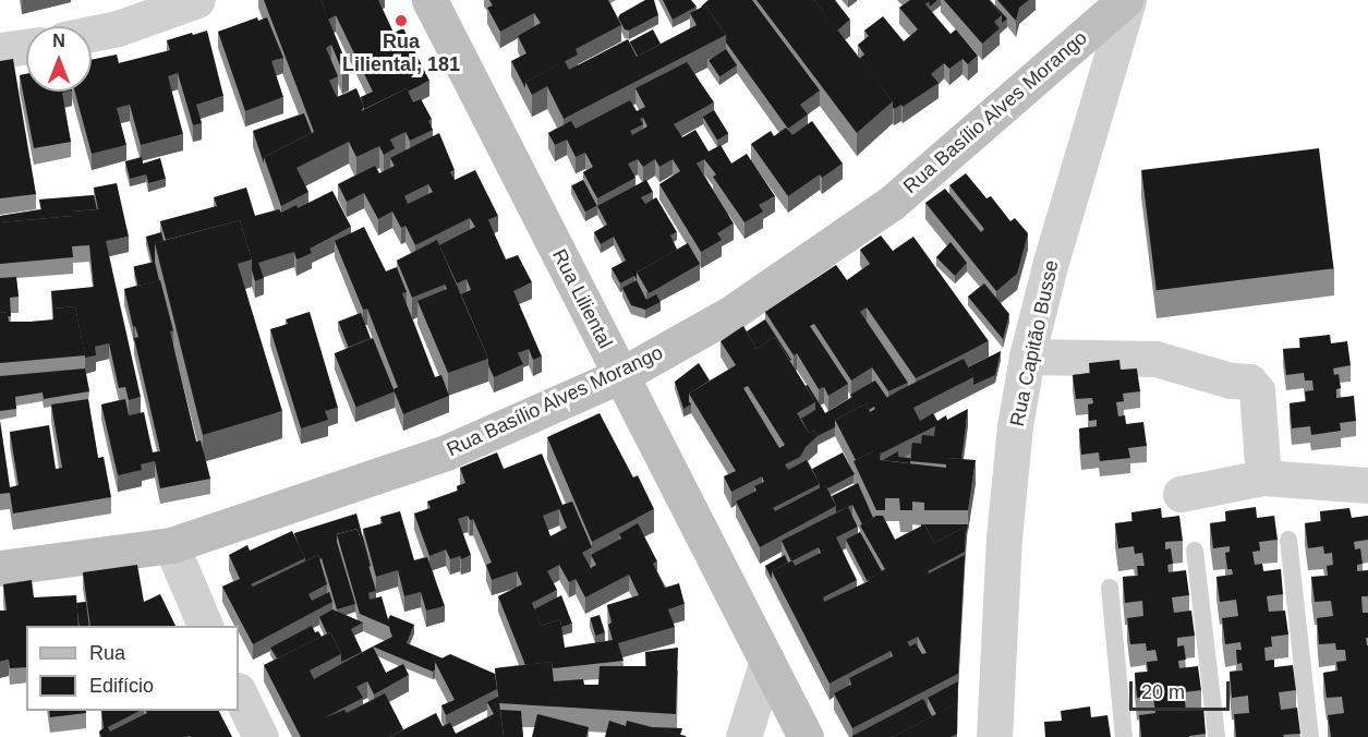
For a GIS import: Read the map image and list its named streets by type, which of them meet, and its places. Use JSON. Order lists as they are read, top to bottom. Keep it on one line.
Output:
{"streets":{"street":["Rua Basílio Alves Morango","Rua Liliental","Rua Capitão Busse"]},"crossings":[["Rua Basílio Alves Morango","Rua Liliental"],["Rua Basílio Alves Morango","Rua Capitão Busse"]],"places":["Rua Liliental, 181"],"legend":["Rua","Edifício"],"scale_bar":"20 m","north":"top"}
